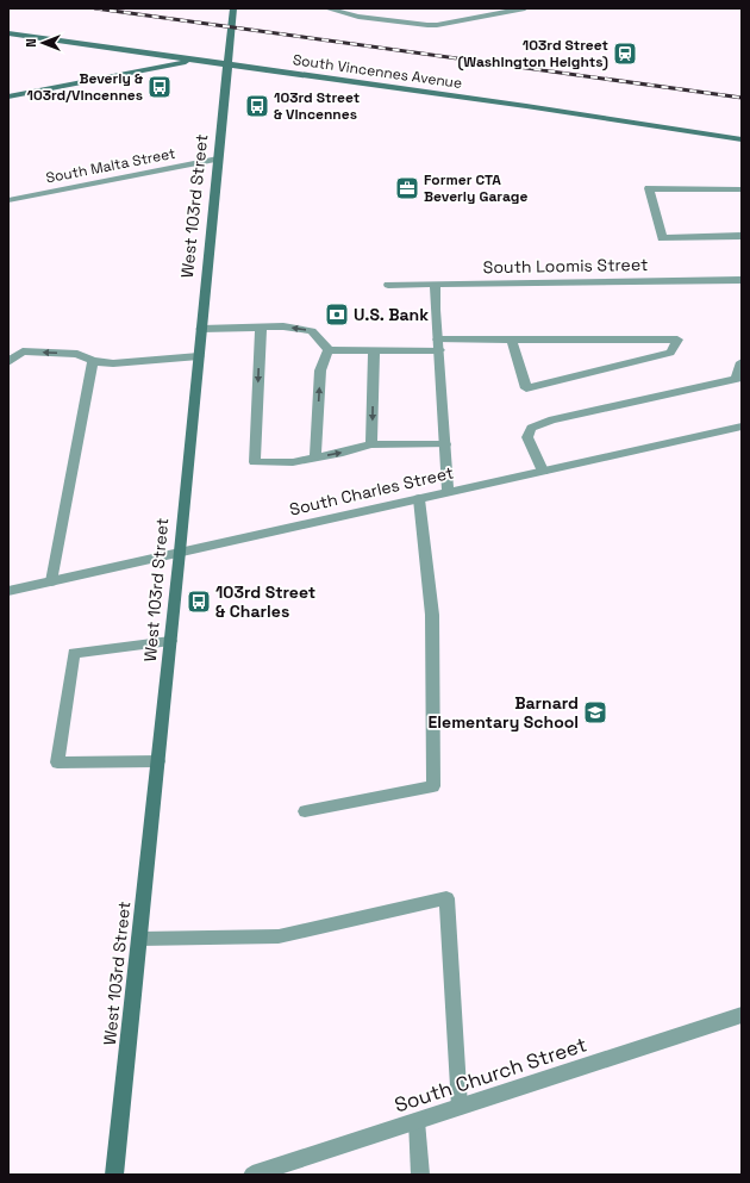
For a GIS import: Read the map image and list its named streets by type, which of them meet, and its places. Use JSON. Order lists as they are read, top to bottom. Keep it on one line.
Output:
{"streets":{"main road":["South Vincennes Avenue","West 103rd Street"],"street":["South Malta Street","South Loomis Street","South Charles Street","South Church Street"]},"crossings":[["South Vincennes Avenue","West 103rd Street"],["South Malta Street","West 103rd Street"],["West 103rd Street","South Charles Street"]],"places":{"station":["103rd Street (Washington Heights)"],"bus stop":["Beverly & 103rd/Vincennes","103rd Street & Vincennes","103rd Street & Charles"],"office":["Former CTA Beverly Garage"],"bank":["U.S. Bank"],"school or university":["Barnard Elementary School"]},"north":"left"}
